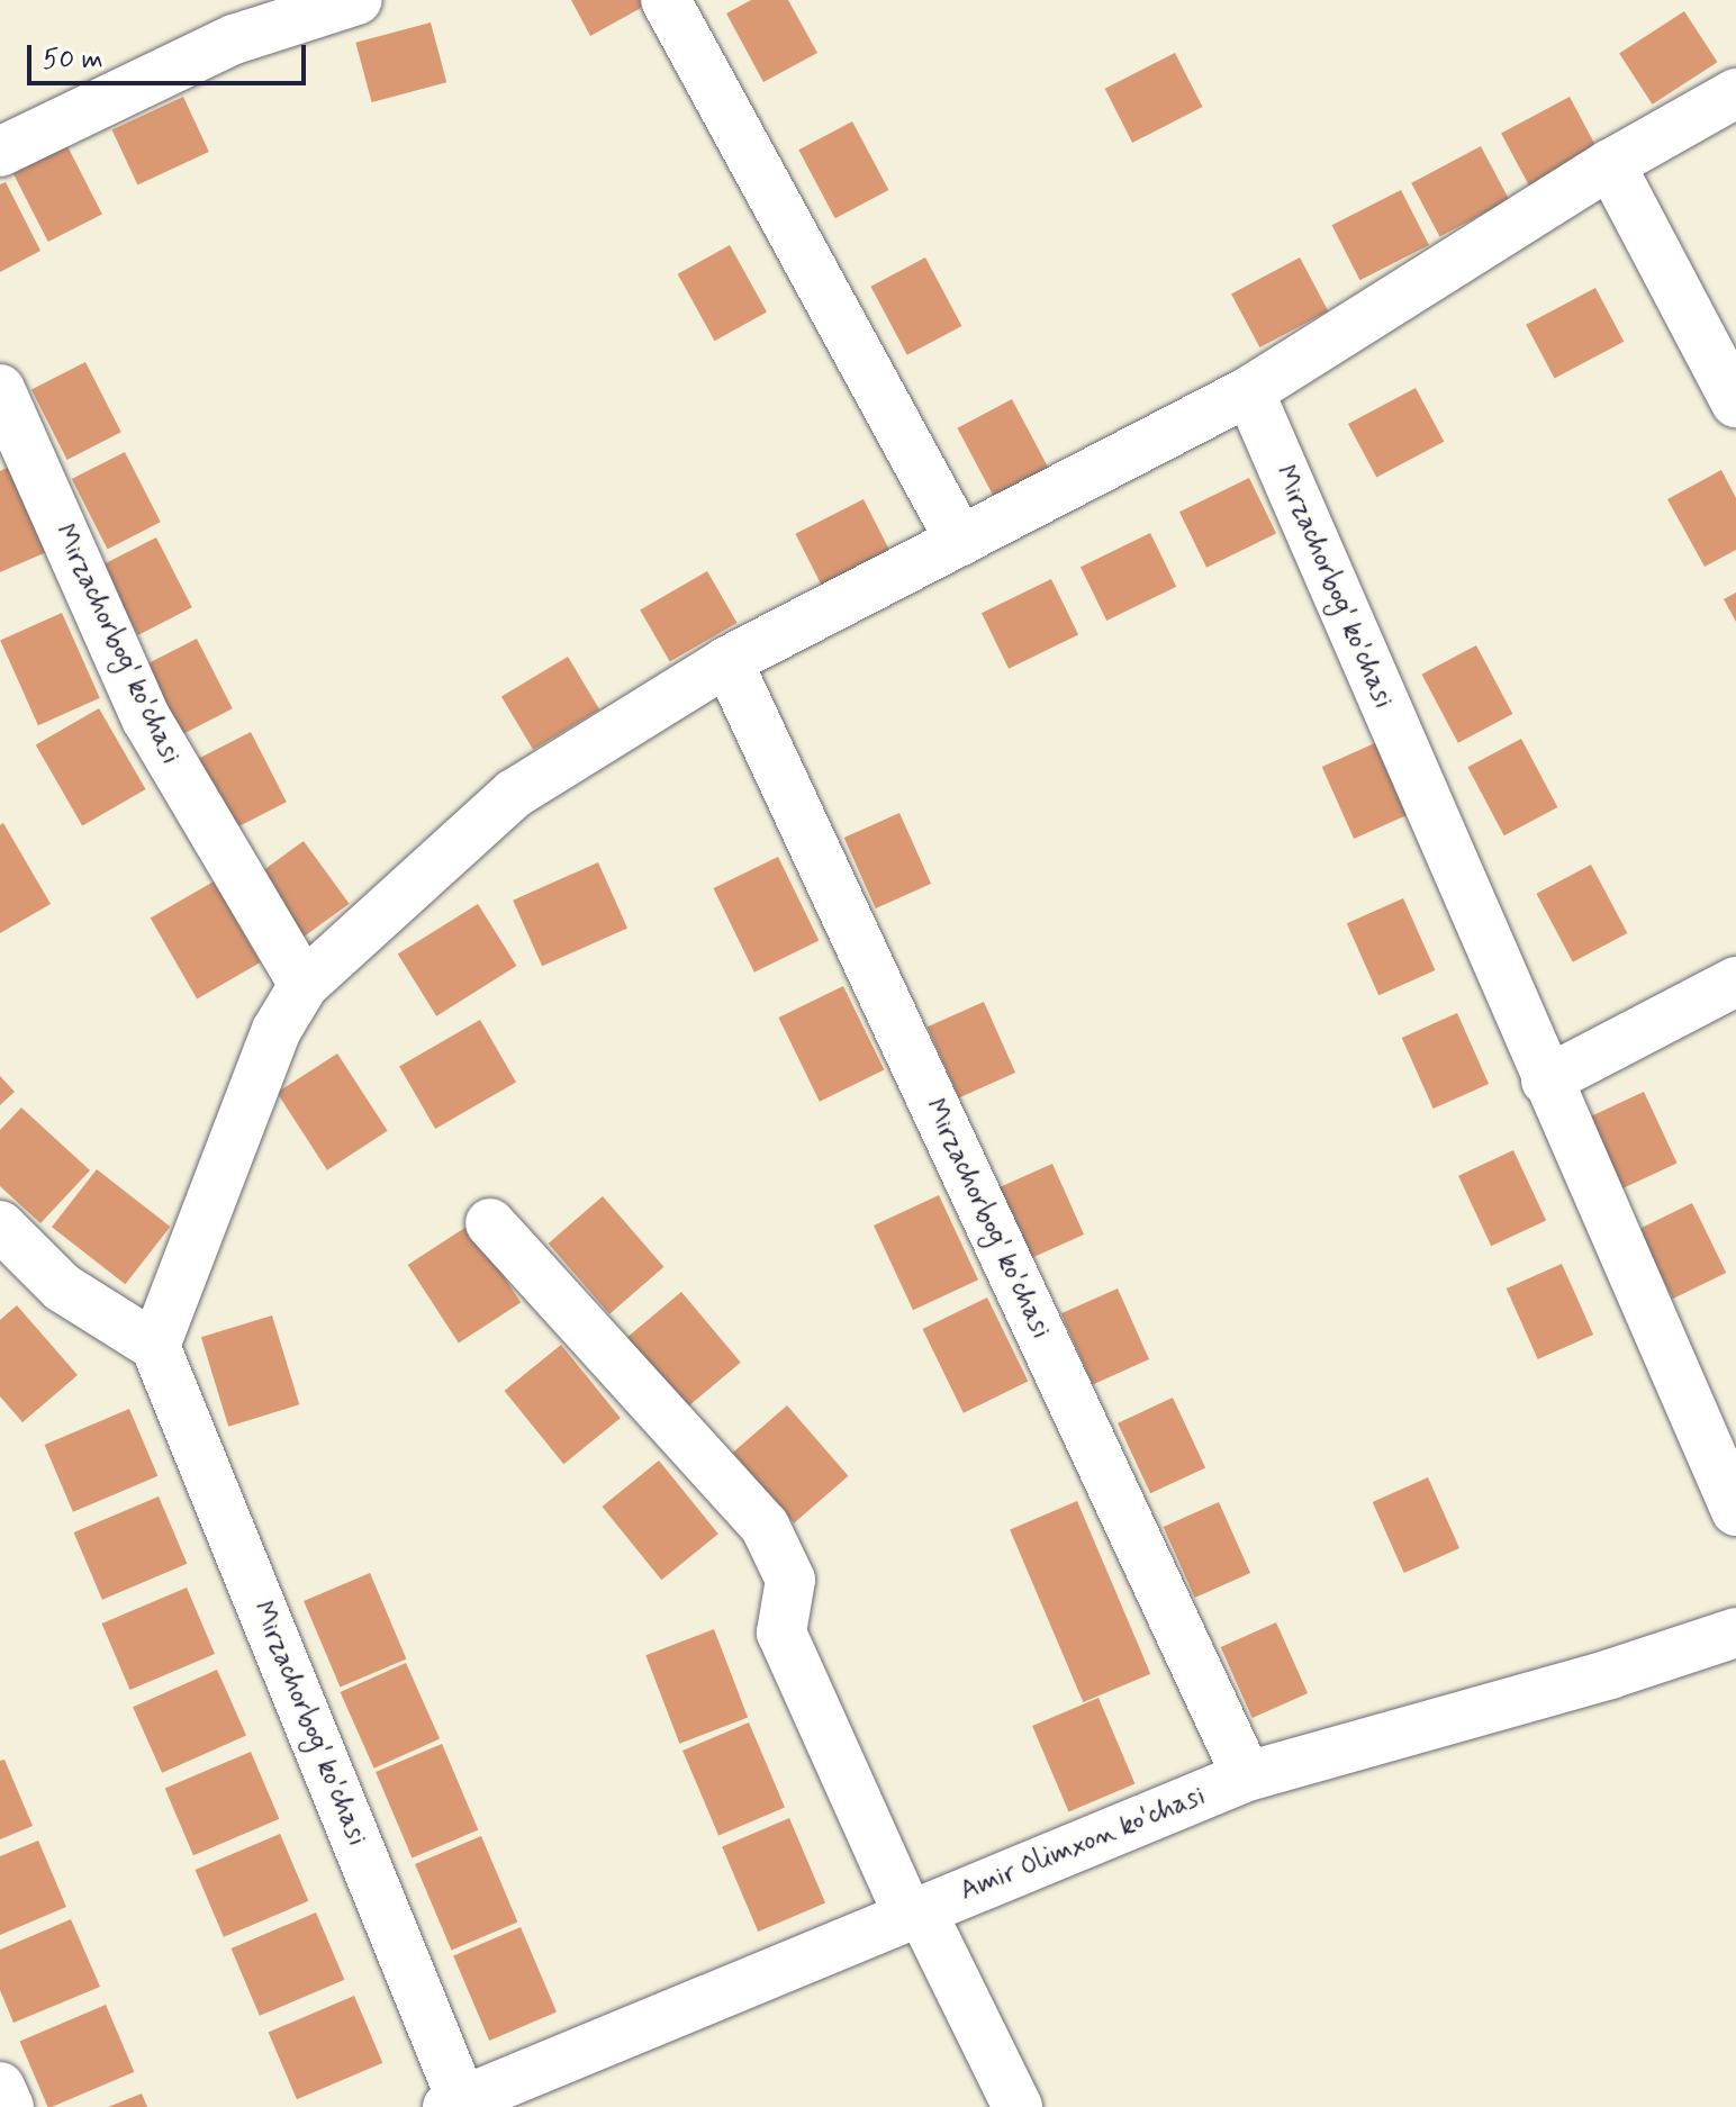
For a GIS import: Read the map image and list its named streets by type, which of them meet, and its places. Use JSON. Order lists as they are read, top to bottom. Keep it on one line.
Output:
{"streets":{"street":["Mirzachorbog' ko'chasi","Amir Olimxon ko'chasi"]},"crossings":[["Mirzachorbog' ko'chasi","Amir Olimxon ko'chasi"]],"scale_bar":"50 m"}
